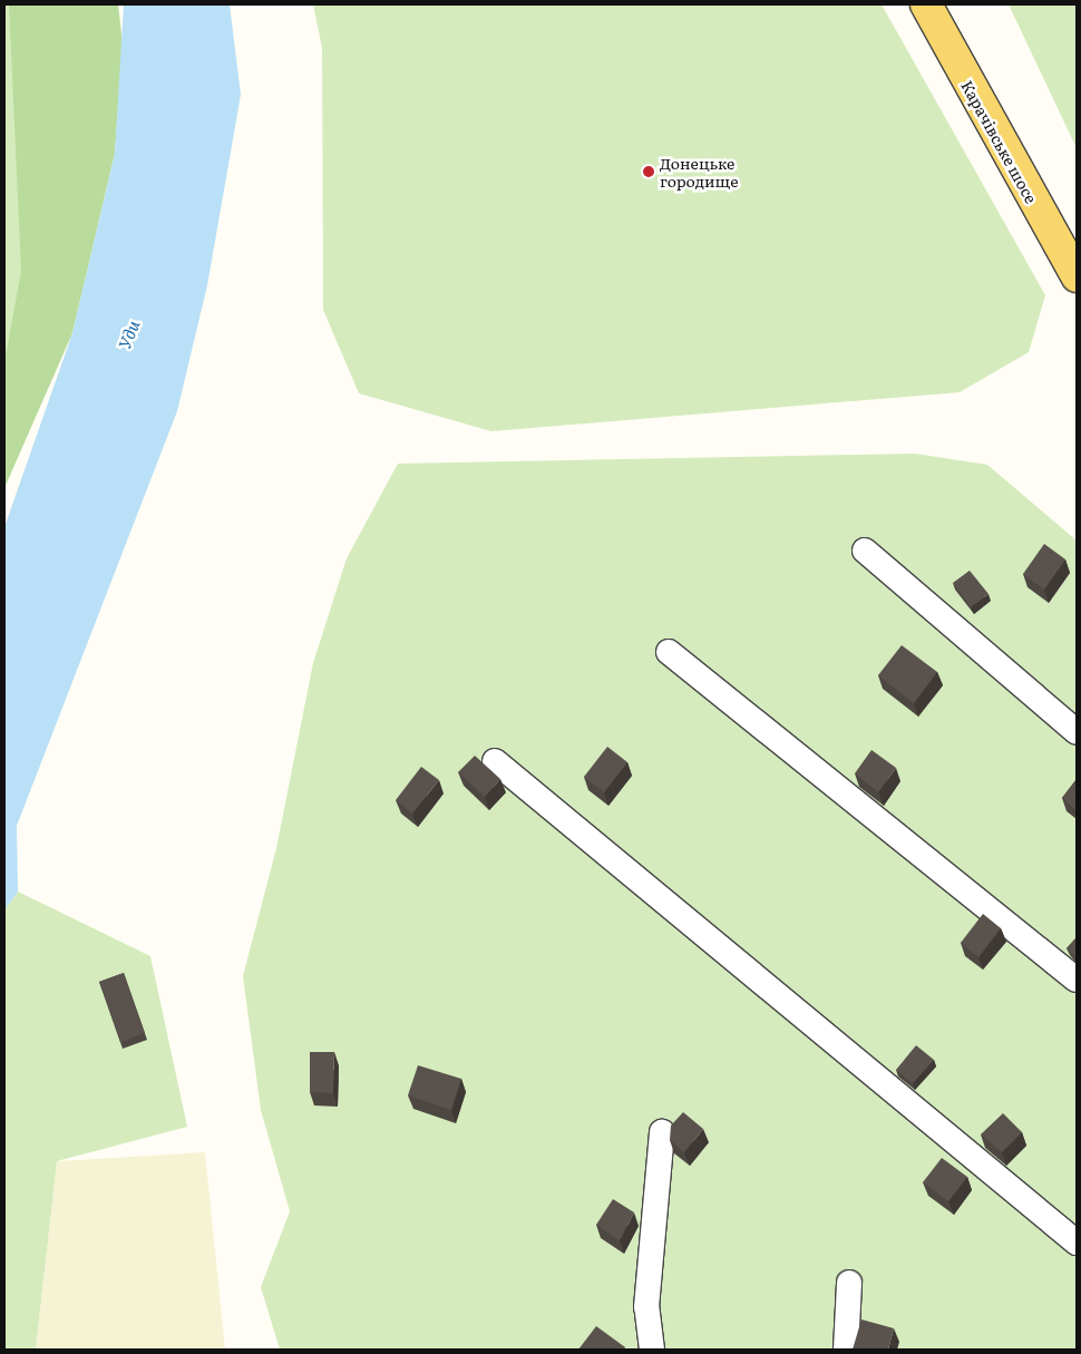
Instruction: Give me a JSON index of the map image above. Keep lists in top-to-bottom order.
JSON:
{
  "streets": {
    "main road": ["Карачівське шосе"]
  },
  "water": ["Уди"],
  "places": ["Донецьке городище"]
}
